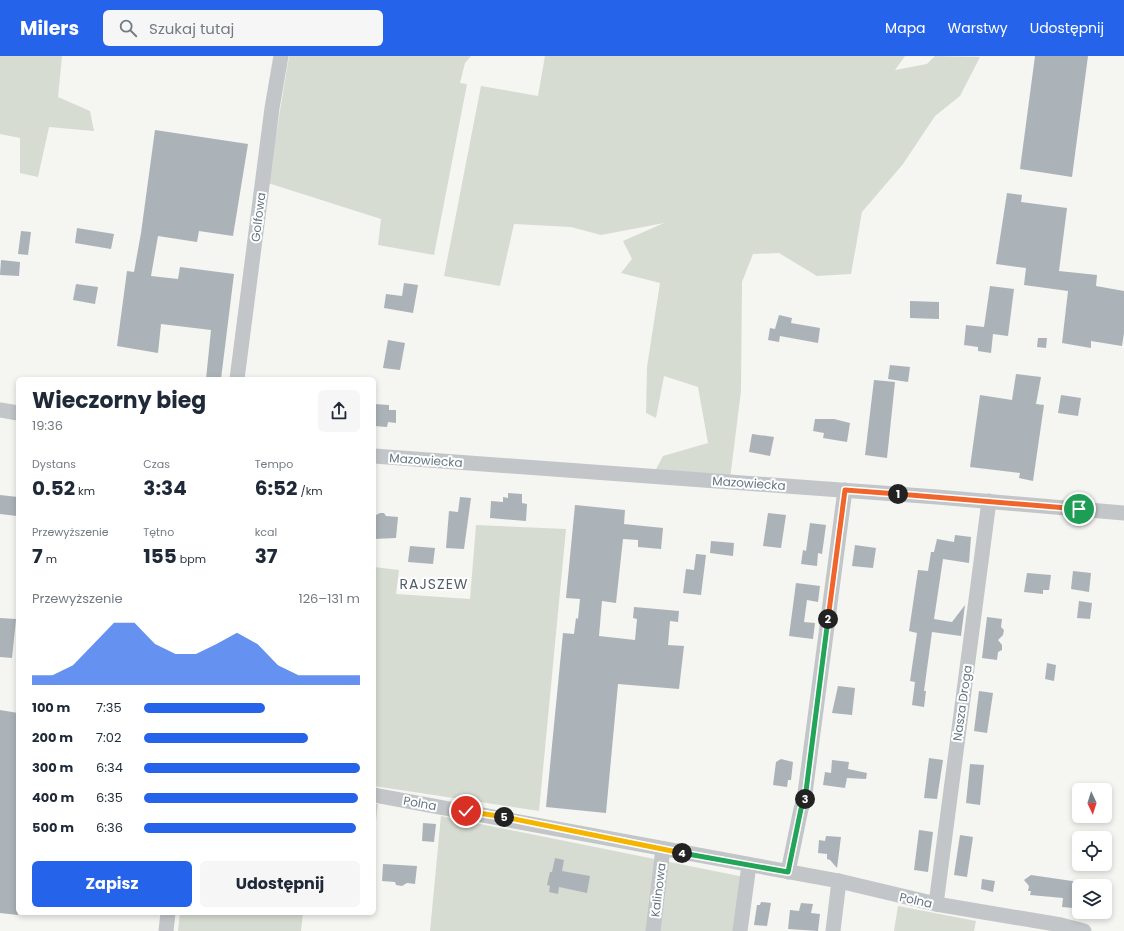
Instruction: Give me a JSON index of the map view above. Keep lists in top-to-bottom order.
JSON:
{
  "streets": {
    "street": [
      "Golfowa",
      "Mazowiecka",
      "Nasza Droga",
      "Polna",
      "Kalinowa"
    ]
  },
  "crossings": [
    ["Mazowiecka", "Nasza Droga"],
    ["Nasza Droga", "Polna"],
    ["Polna", "Kalinowa"]
  ],
  "districts": ["RAJSZEW"],
  "north": "bottom",
  "page": {
    "header": "Milers",
    "search": "Szukaj tutaj",
    "nav": ["Mapa", "Warstwy", "Udostępnij"],
    "heading": ["Wieczorny bieg", "19:36"],
    "stats": [
      ["Dystans", "0.52 km"],
      ["Czas", "3:34"],
      ["Tempo", "6:52 /km"],
      ["Przewyższenie", "7 m"],
      ["Tętno", "155 bpm"],
      ["kcal", "37"]
    ],
    "pins": [
      "1",
      "2",
      "3",
      "5",
      "4"
    ],
    "chart": ["Przewyższenie", "126–131 m"],
    "list": [
      {
        "name": "100 m",
        "note": "7:35"
      },
      {
        "name": "200 m",
        "note": "7:02"
      },
      {
        "name": "300 m",
        "note": "6:34"
      },
      {
        "name": "400 m",
        "note": "6:35"
      },
      {
        "name": "500 m",
        "note": "6:36"
      }
    ],
    "buttons": ["Zapisz", "Udostępnij"]
  }
}
